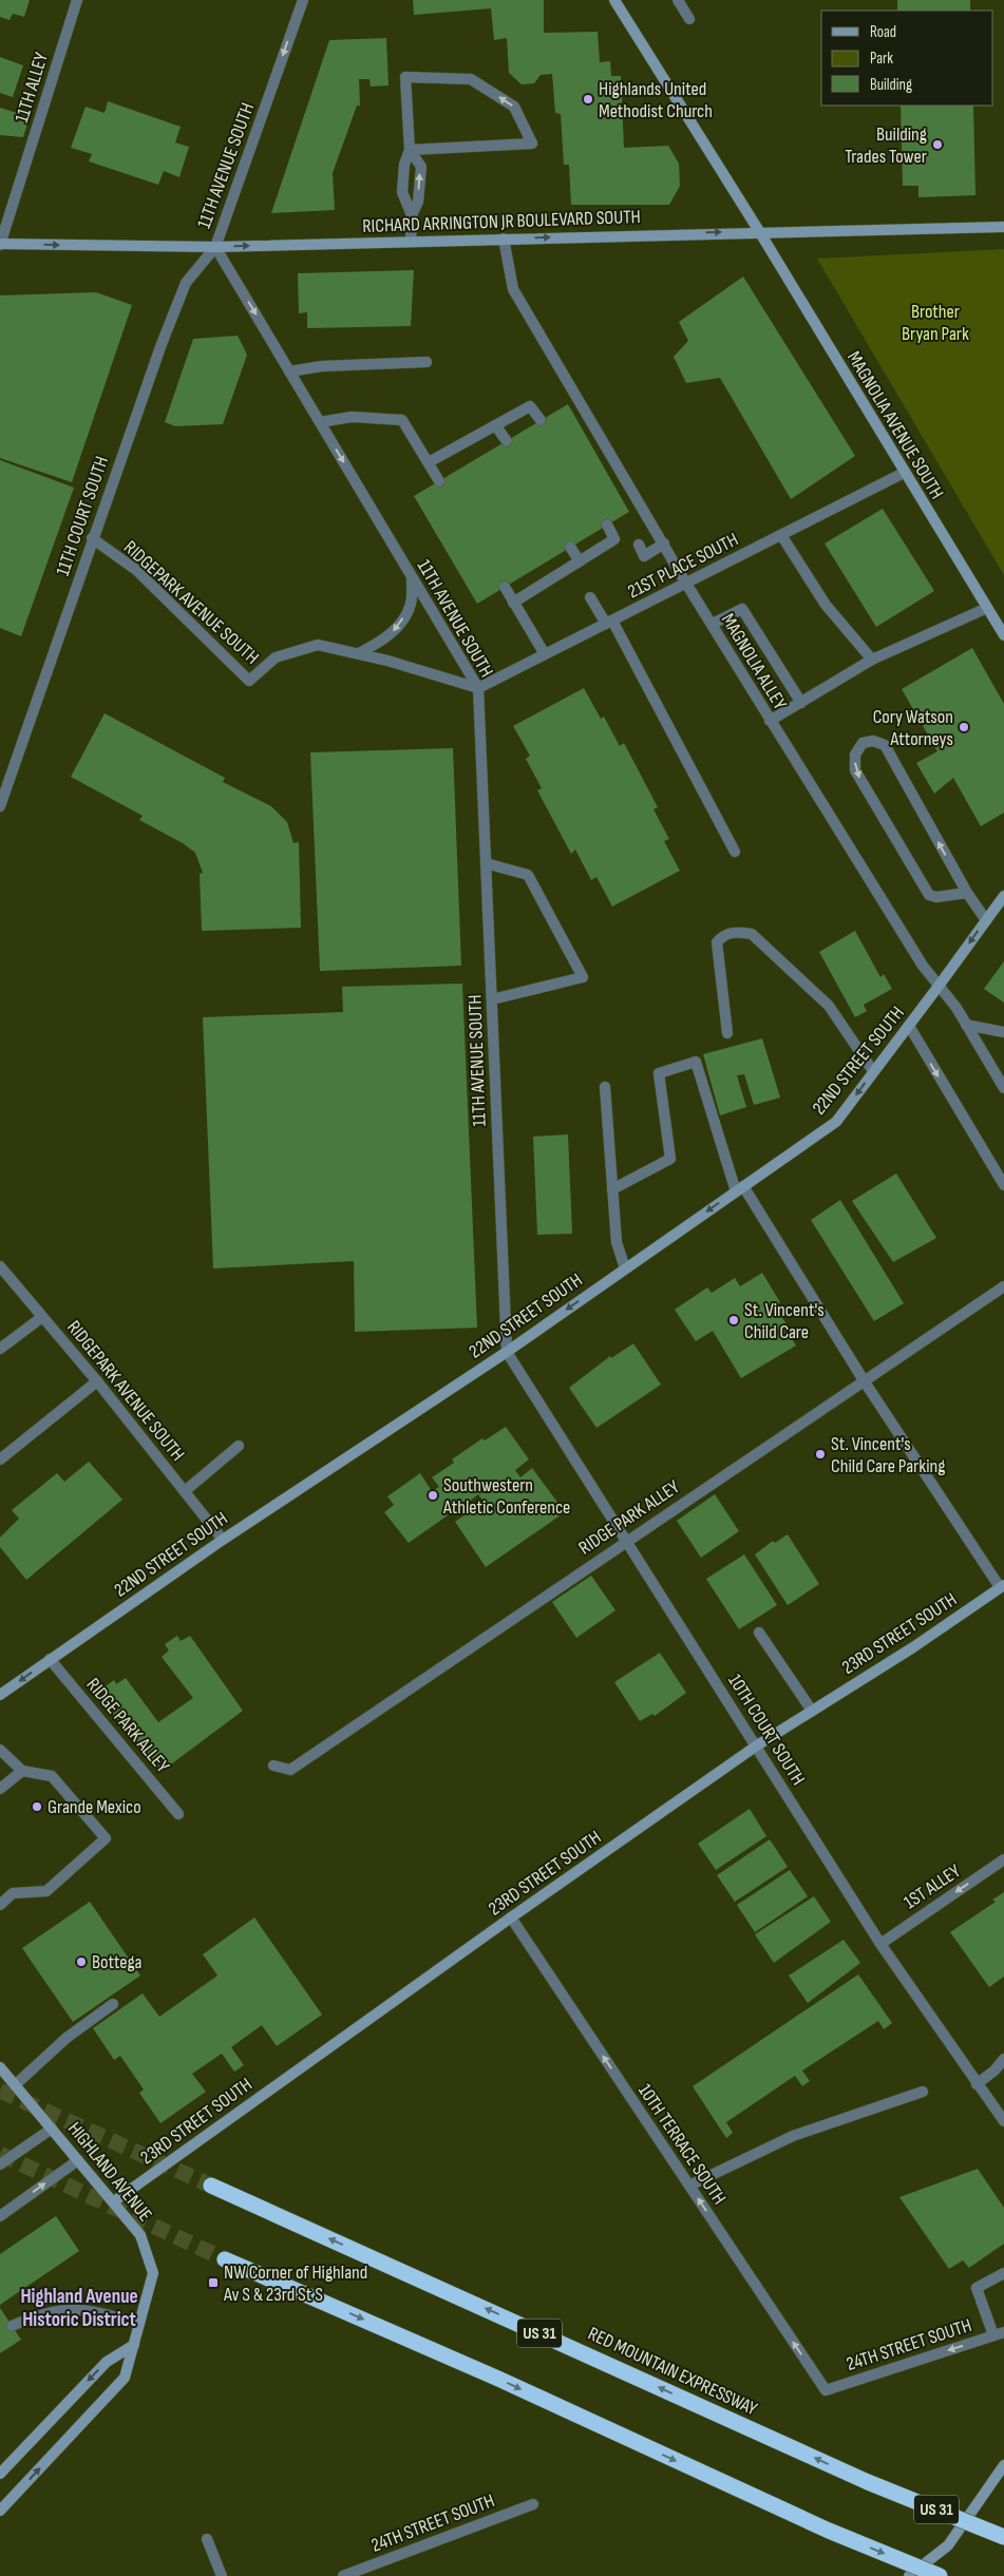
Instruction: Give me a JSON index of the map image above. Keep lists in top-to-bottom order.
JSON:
{
  "streets": {
    "highway": ["US 31", "RED MOUNTAIN EXPRESSWAY"],
    "street": [
      "11TH ALLEY",
      "11TH AVENUE SOUTH",
      "RICHARD ARRINGTON JR BOULEVARD SOUTH",
      "MAGNOLIA AVENUE SOUTH",
      "11TH COURT SOUTH",
      "21ST PLACE SOUTH",
      "RIDGEPARK AVENUE SOUTH",
      "MAGNOLIA ALLEY",
      "22ND STREET SOUTH",
      "RIDGE PARK ALLEY",
      "23RD STREET SOUTH",
      "10TH COURT SOUTH",
      "1ST ALLEY",
      "10TH TERRACE SOUTH",
      "HIGHLAND AVENUE",
      "24TH STREET SOUTH"
    ]
  },
  "crossings": [
    ["11TH ALLEY", "RICHARD ARRINGTON JR BOULEVARD SOUTH"],
    ["11TH AVENUE SOUTH", "RICHARD ARRINGTON JR BOULEVARD SOUTH"],
    ["11TH AVENUE SOUTH", "11TH COURT SOUTH"],
    ["11TH AVENUE SOUTH", "21ST PLACE SOUTH"],
    ["11TH AVENUE SOUTH", "RIDGEPARK AVENUE SOUTH"],
    ["11TH AVENUE SOUTH", "22ND STREET SOUTH"],
    ["11TH AVENUE SOUTH", "10TH COURT SOUTH"],
    ["RICHARD ARRINGTON JR BOULEVARD SOUTH", "MAGNOLIA AVENUE SOUTH"],
    ["RICHARD ARRINGTON JR BOULEVARD SOUTH", "11TH COURT SOUTH"],
    ["RICHARD ARRINGTON JR BOULEVARD SOUTH", "MAGNOLIA ALLEY"],
    ["MAGNOLIA AVENUE SOUTH", "21ST PLACE SOUTH"],
    ["11TH COURT SOUTH", "RIDGEPARK AVENUE SOUTH"],
    ["21ST PLACE SOUTH", "RIDGEPARK AVENUE SOUTH"],
    ["21ST PLACE SOUTH", "MAGNOLIA ALLEY"],
    ["RIDGEPARK AVENUE SOUTH", "22ND STREET SOUTH"],
    ["MAGNOLIA ALLEY", "22ND STREET SOUTH"],
    ["22ND STREET SOUTH", "RIDGE PARK ALLEY"],
    ["22ND STREET SOUTH", "10TH COURT SOUTH"],
    ["RIDGE PARK ALLEY", "10TH COURT SOUTH"],
    ["23RD STREET SOUTH", "10TH COURT SOUTH"],
    ["23RD STREET SOUTH", "10TH TERRACE SOUTH"],
    ["23RD STREET SOUTH", "HIGHLAND AVENUE"],
    ["10TH COURT SOUTH", "1ST ALLEY"],
    ["10TH TERRACE SOUTH", "24TH STREET SOUTH"]
  ],
  "one_way": [
    "11TH AVENUE SOUTH",
    "RICHARD ARRINGTON JR BOULEVARD SOUTH",
    "22ND STREET SOUTH",
    "1ST ALLEY",
    "10TH TERRACE SOUTH",
    "24TH STREET SOUTH"
  ],
  "districts": ["Highland Avenue Historic District"],
  "parks": ["Brother Bryan Park"],
  "places": {
    "other": [
      "Highlands United Methodist Church",
      "Building Trades Tower",
      "Cory Watson Attorneys",
      "St. Vincent's Child Care",
      "St. Vincent's Child Care Parking",
      "Southwestern Athletic Conference",
      "Grande Mexico",
      "Bottega"
    ],
    "transit": ["NW Corner of Highland Av S & 23rd St S"]
  },
  "legend": ["Road", "Park", "Building"]
}
